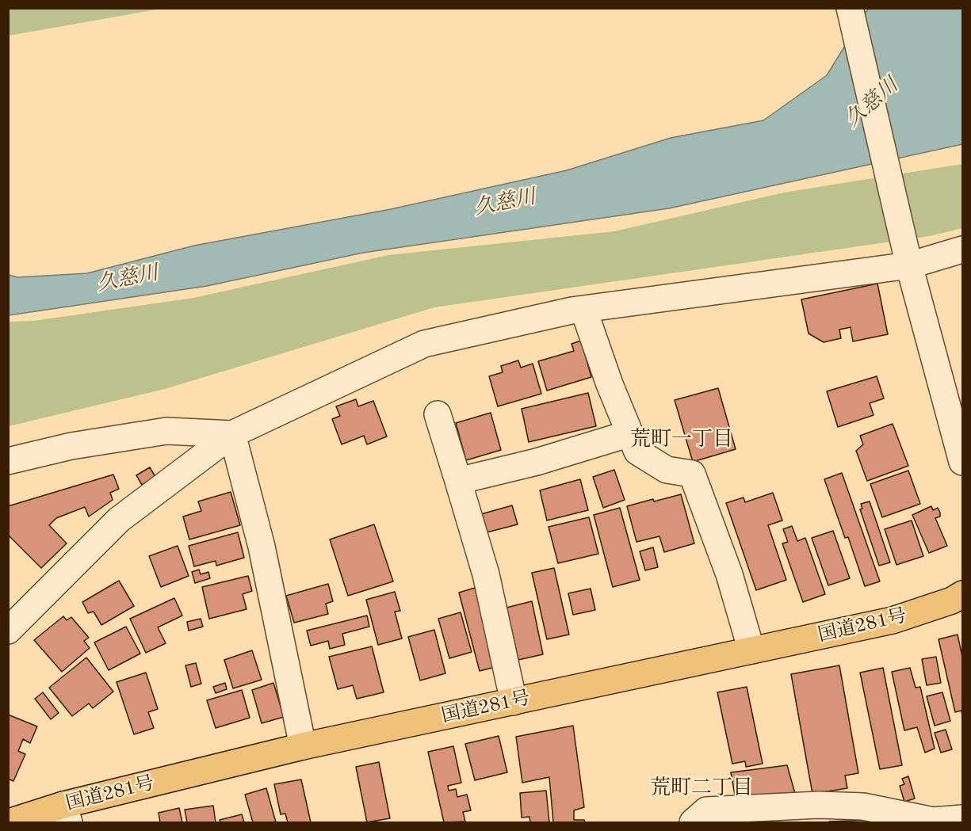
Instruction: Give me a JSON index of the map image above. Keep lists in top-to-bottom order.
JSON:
{
  "streets": {
    "highway": ["国道281号"]
  },
  "districts": ["荒町一丁目", "荒町二丁目"],
  "water": ["久慈川"]
}
